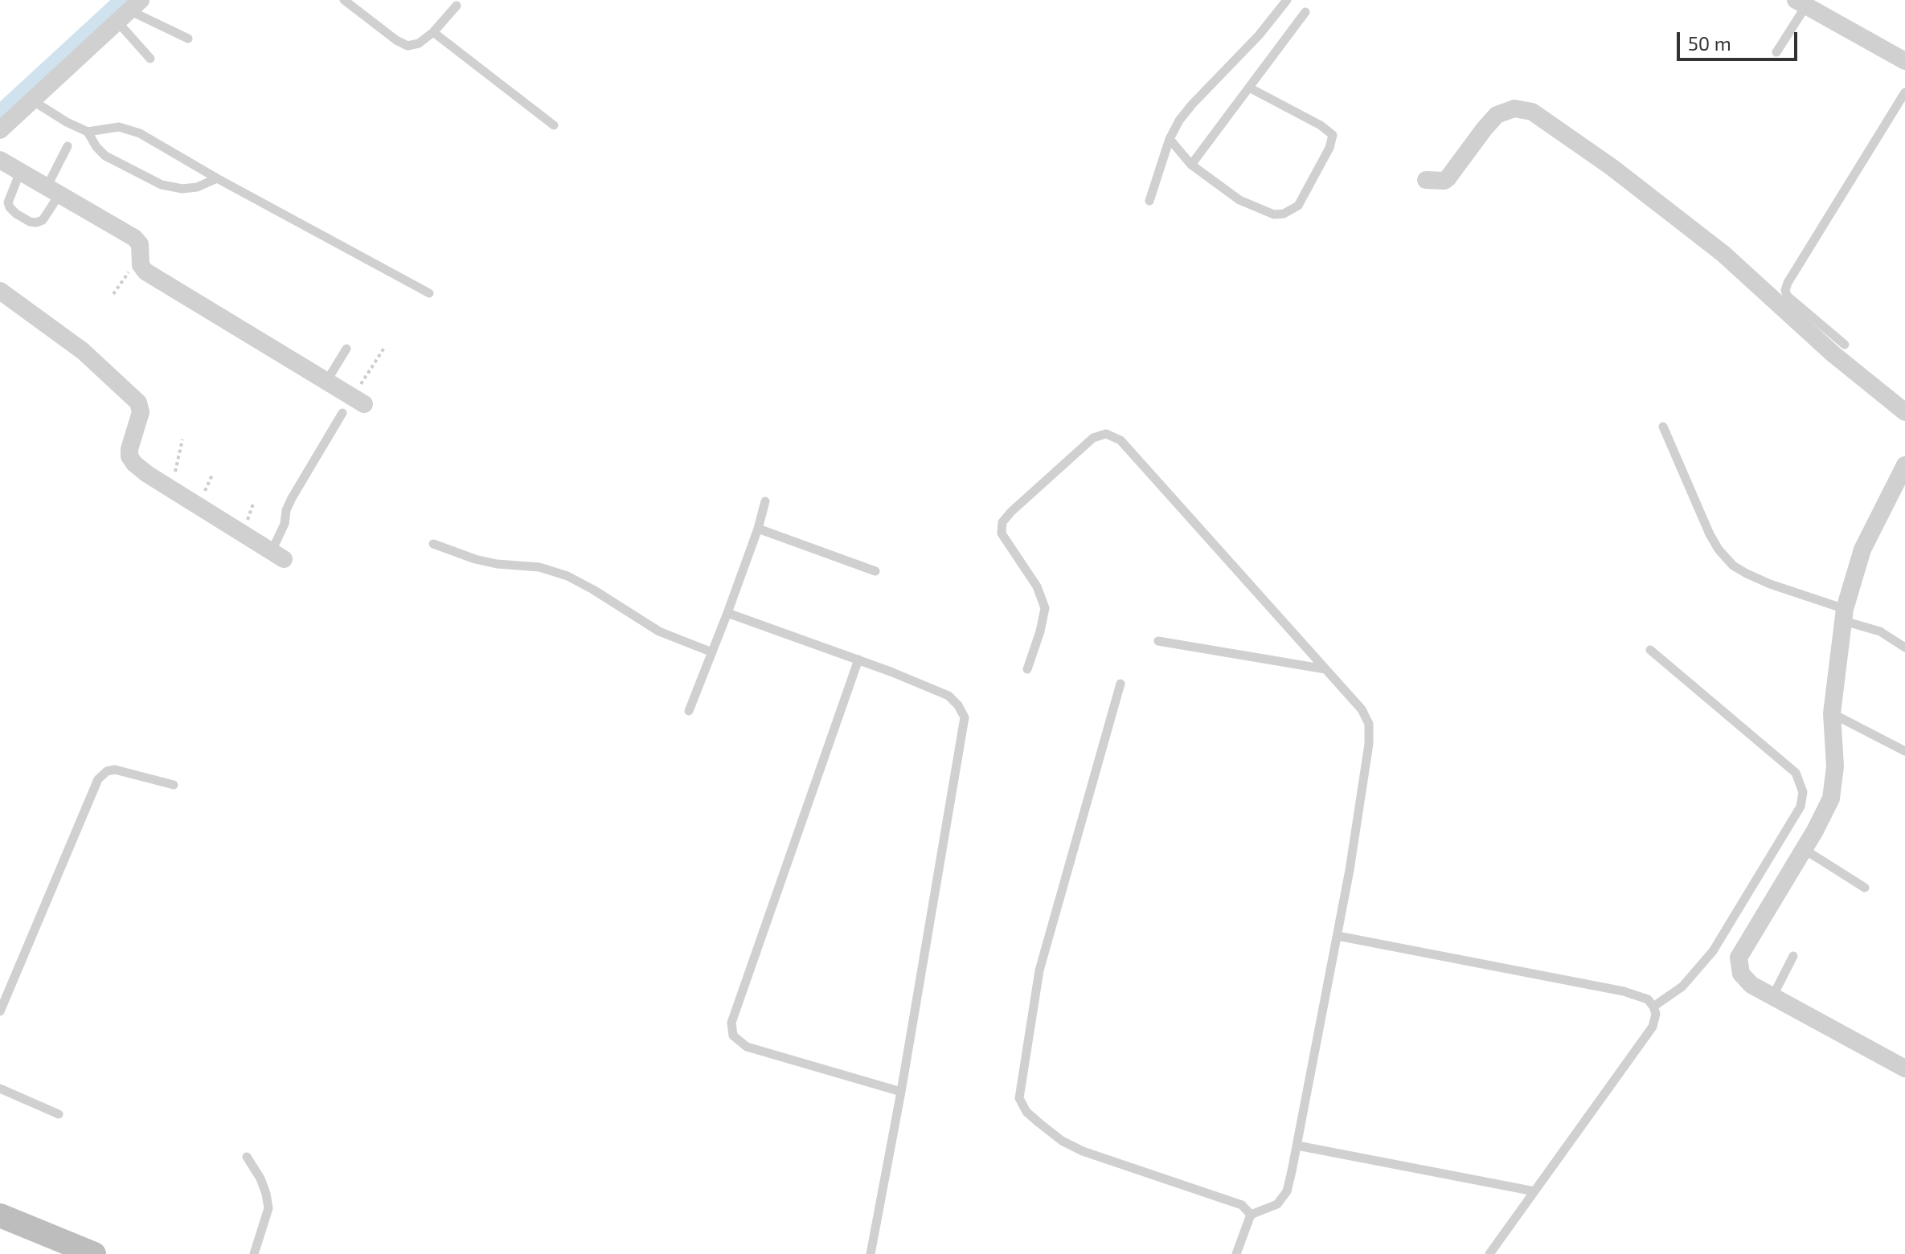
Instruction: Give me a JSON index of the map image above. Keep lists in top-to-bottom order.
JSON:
{
  "scale_bar": "50 m"
}
